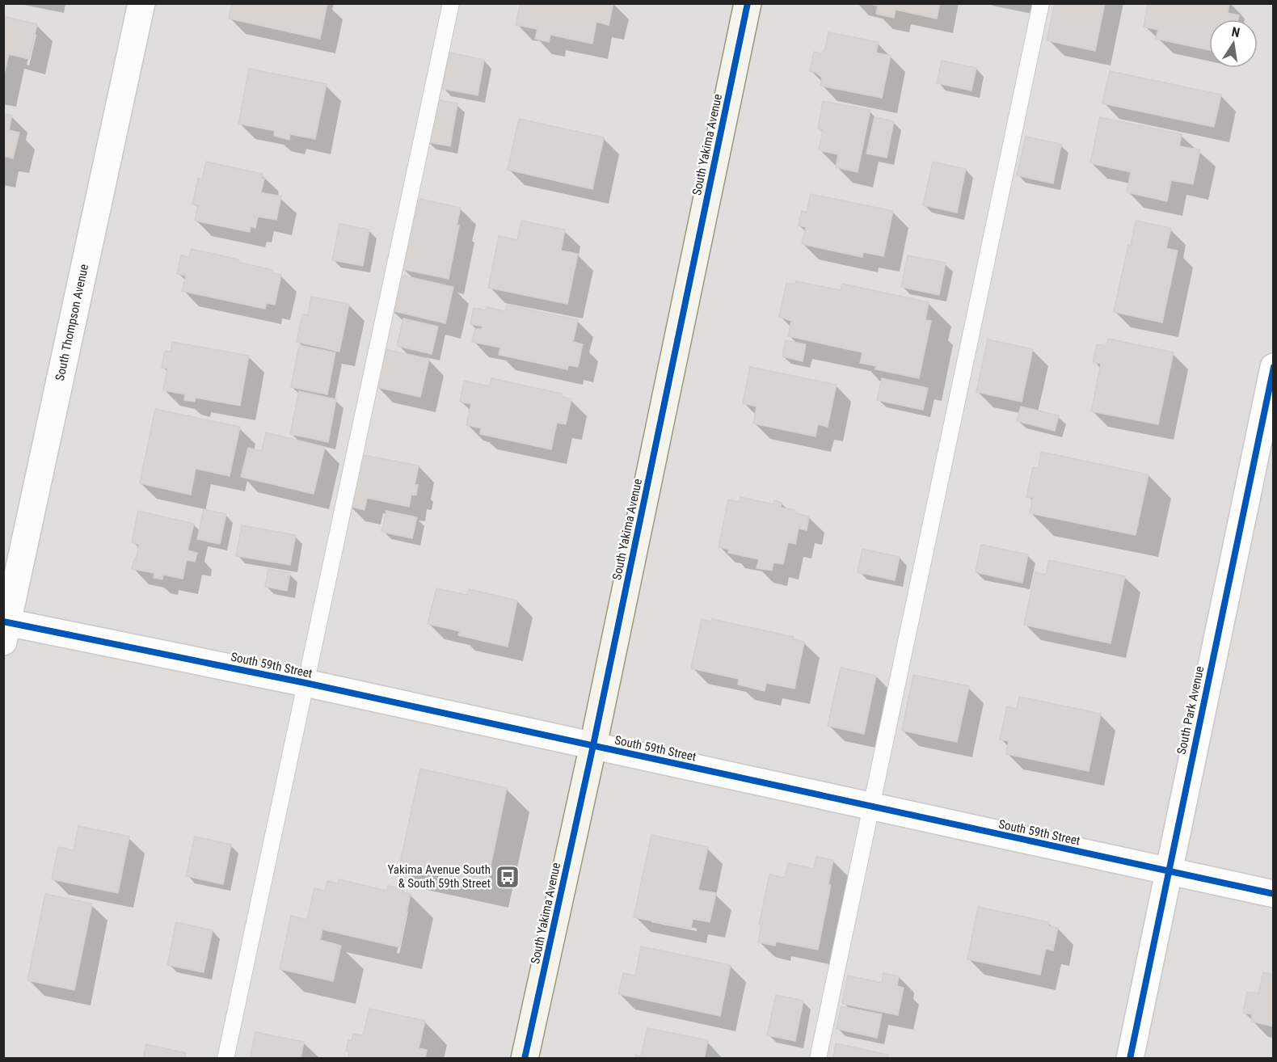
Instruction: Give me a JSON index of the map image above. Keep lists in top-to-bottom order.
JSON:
{
  "streets": {
    "main road": ["South Yakima Avenue"],
    "street": ["South Thompson Avenue", "South 59th Street", "South Park Avenue"]
  },
  "crossings": [
    ["South Yakima Avenue", "South 59th Street"],
    ["South Thompson Avenue", "South 59th Street"],
    ["South 59th Street", "South Park Avenue"]
  ],
  "places": {
    "bus stop": ["Yakima Avenue South & South 59th Street"]
  },
  "north": "top"
}
